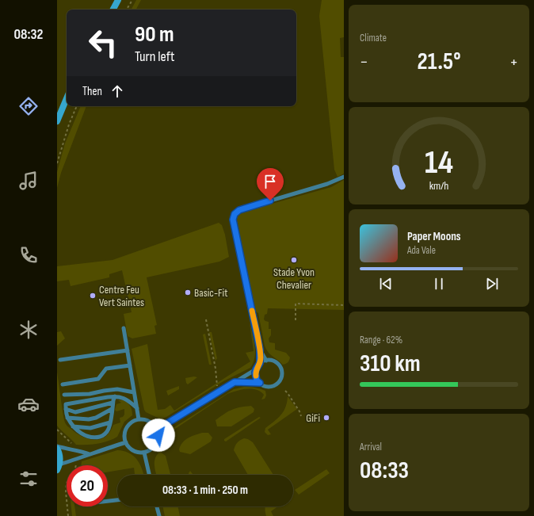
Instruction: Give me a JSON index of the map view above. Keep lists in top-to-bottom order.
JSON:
{
  "places": [
    "Stade Yvon Chevalier",
    "Basic-Fit",
    "Centre Feu Vert Saintes",
    "GiFi"
  ],
  "page": {
    "tabs": "08:32",
    "tile": [
      "Climate",
      ["Range · 62%", "310 km"],
      ["Arrival", "08:33"]
    ],
    "turn": ["90 m", "Turn left"],
    "heat": ["−", "21.5°", "+"],
    "then": "Then",
    "song": ["Paper Moons", "Ada Vale"],
    "limit": "20",
    "trip": "08:33 · 1 min · 250 m",
    "gauge": ["14", "km/h"]
  }
}
